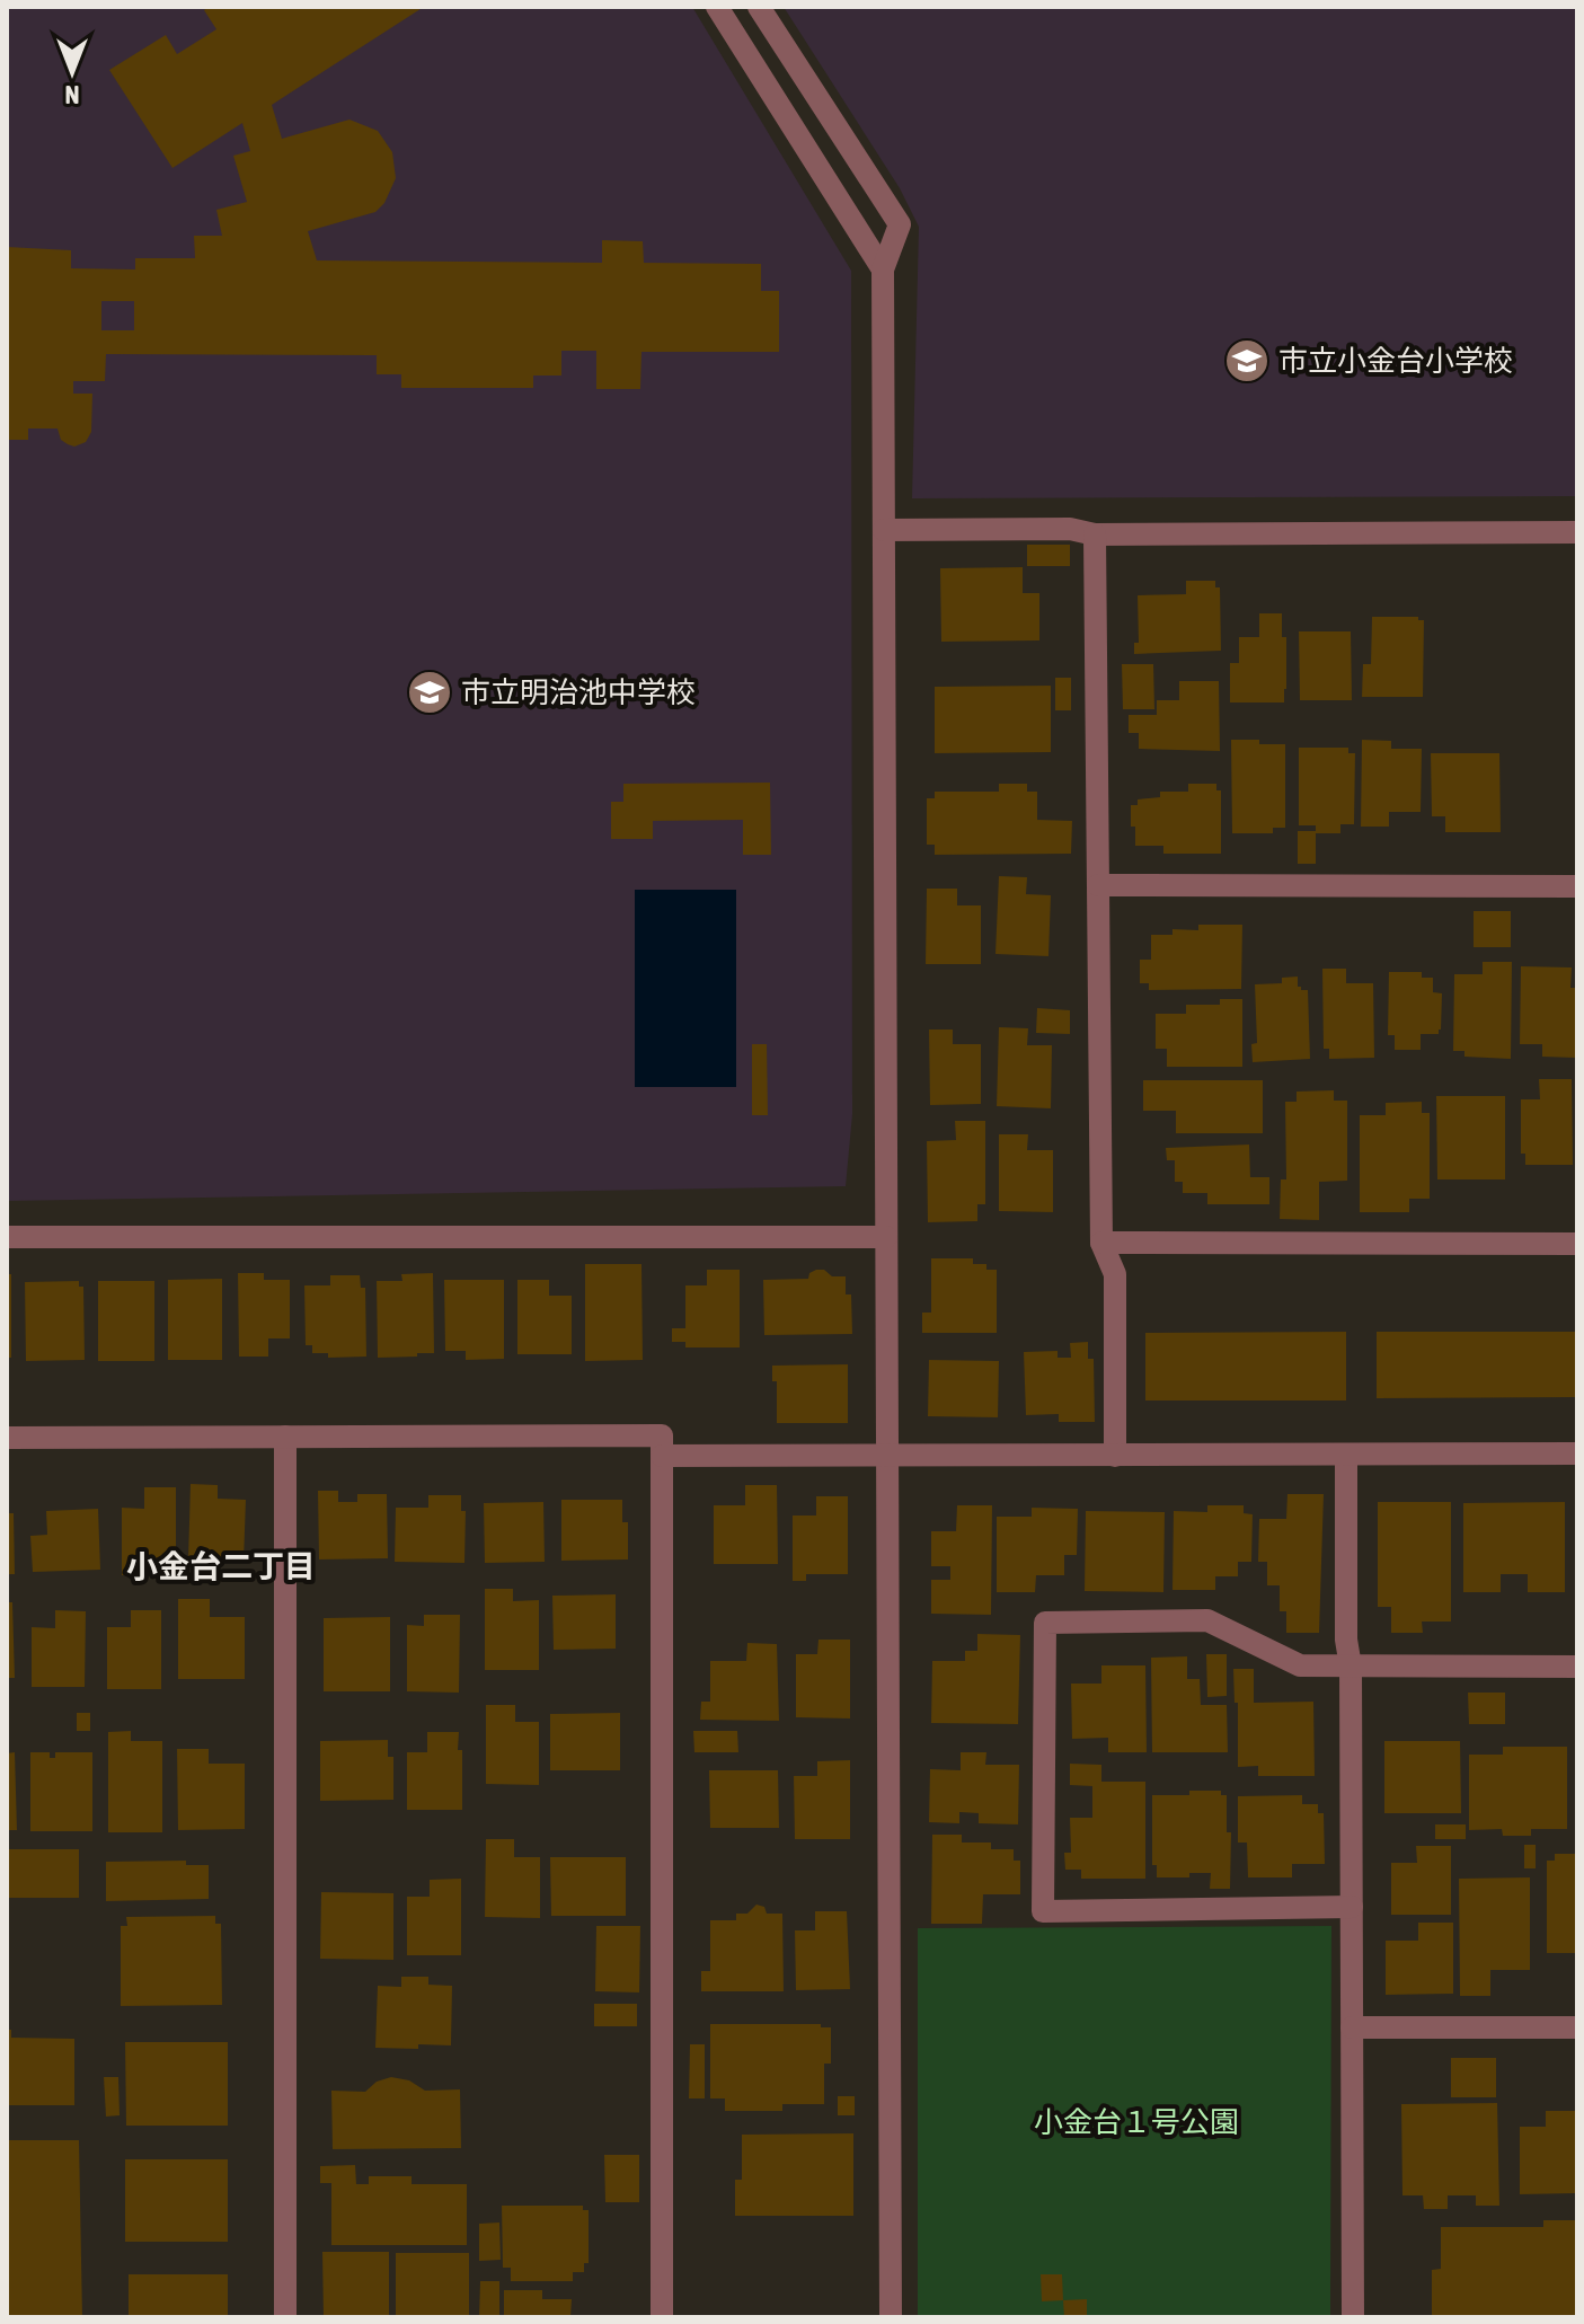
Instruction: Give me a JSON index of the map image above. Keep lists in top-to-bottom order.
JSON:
{
  "districts": ["小金台二丁目"],
  "parks": ["小金台１号公園"],
  "places": {
    "school or university": ["市立小金台小学校", "市立明治池中学校"]
  },
  "north": "bottom"
}
